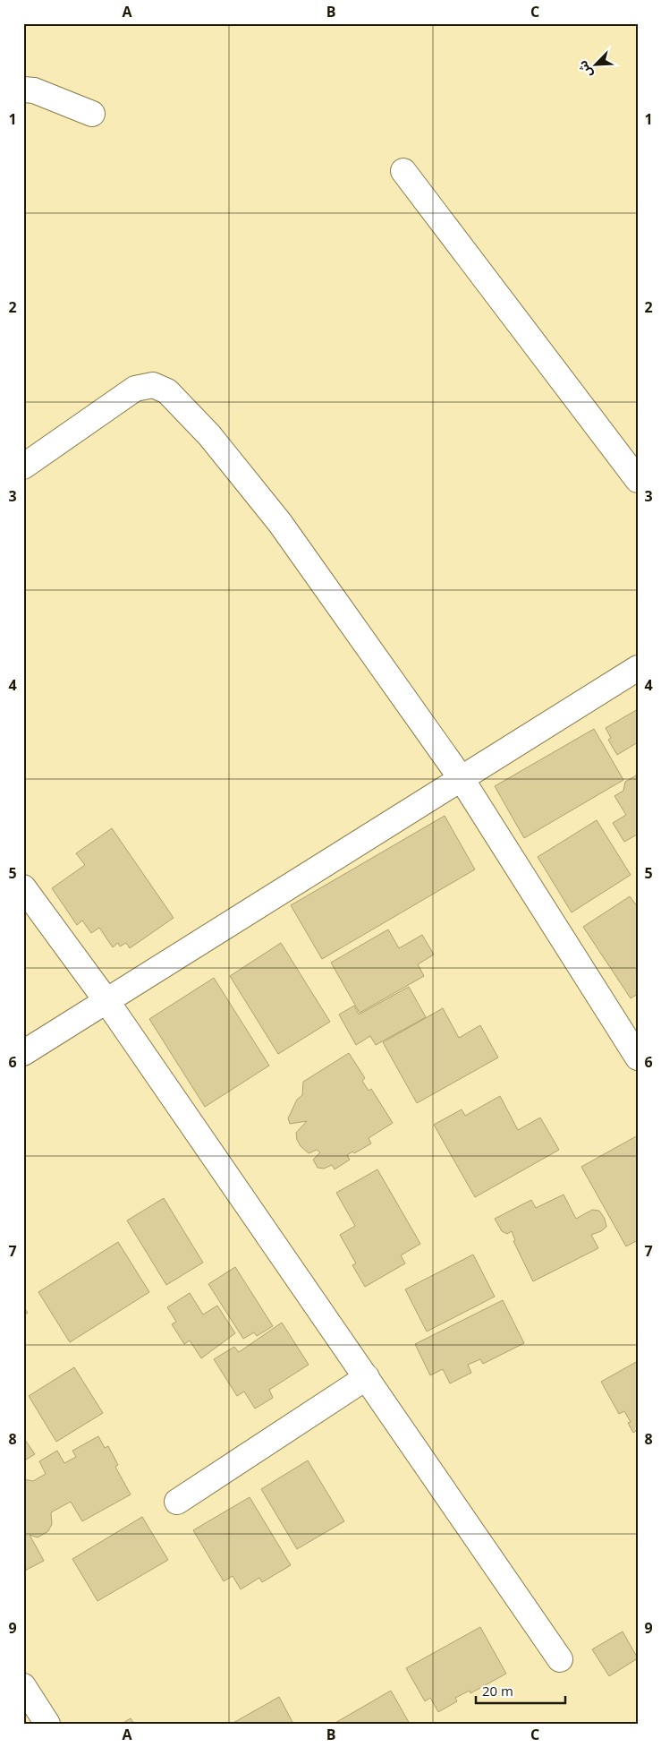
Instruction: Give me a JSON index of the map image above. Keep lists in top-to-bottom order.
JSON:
{
  "scale_bar": "20 m",
  "north": "bottom left",
  "grid": {
    "columns": ["A", "B", "C"],
    "rows": [
      "1",
      "2",
      "3",
      "4",
      "5",
      "6",
      "7",
      "8",
      "9"
    ]
  }
}
